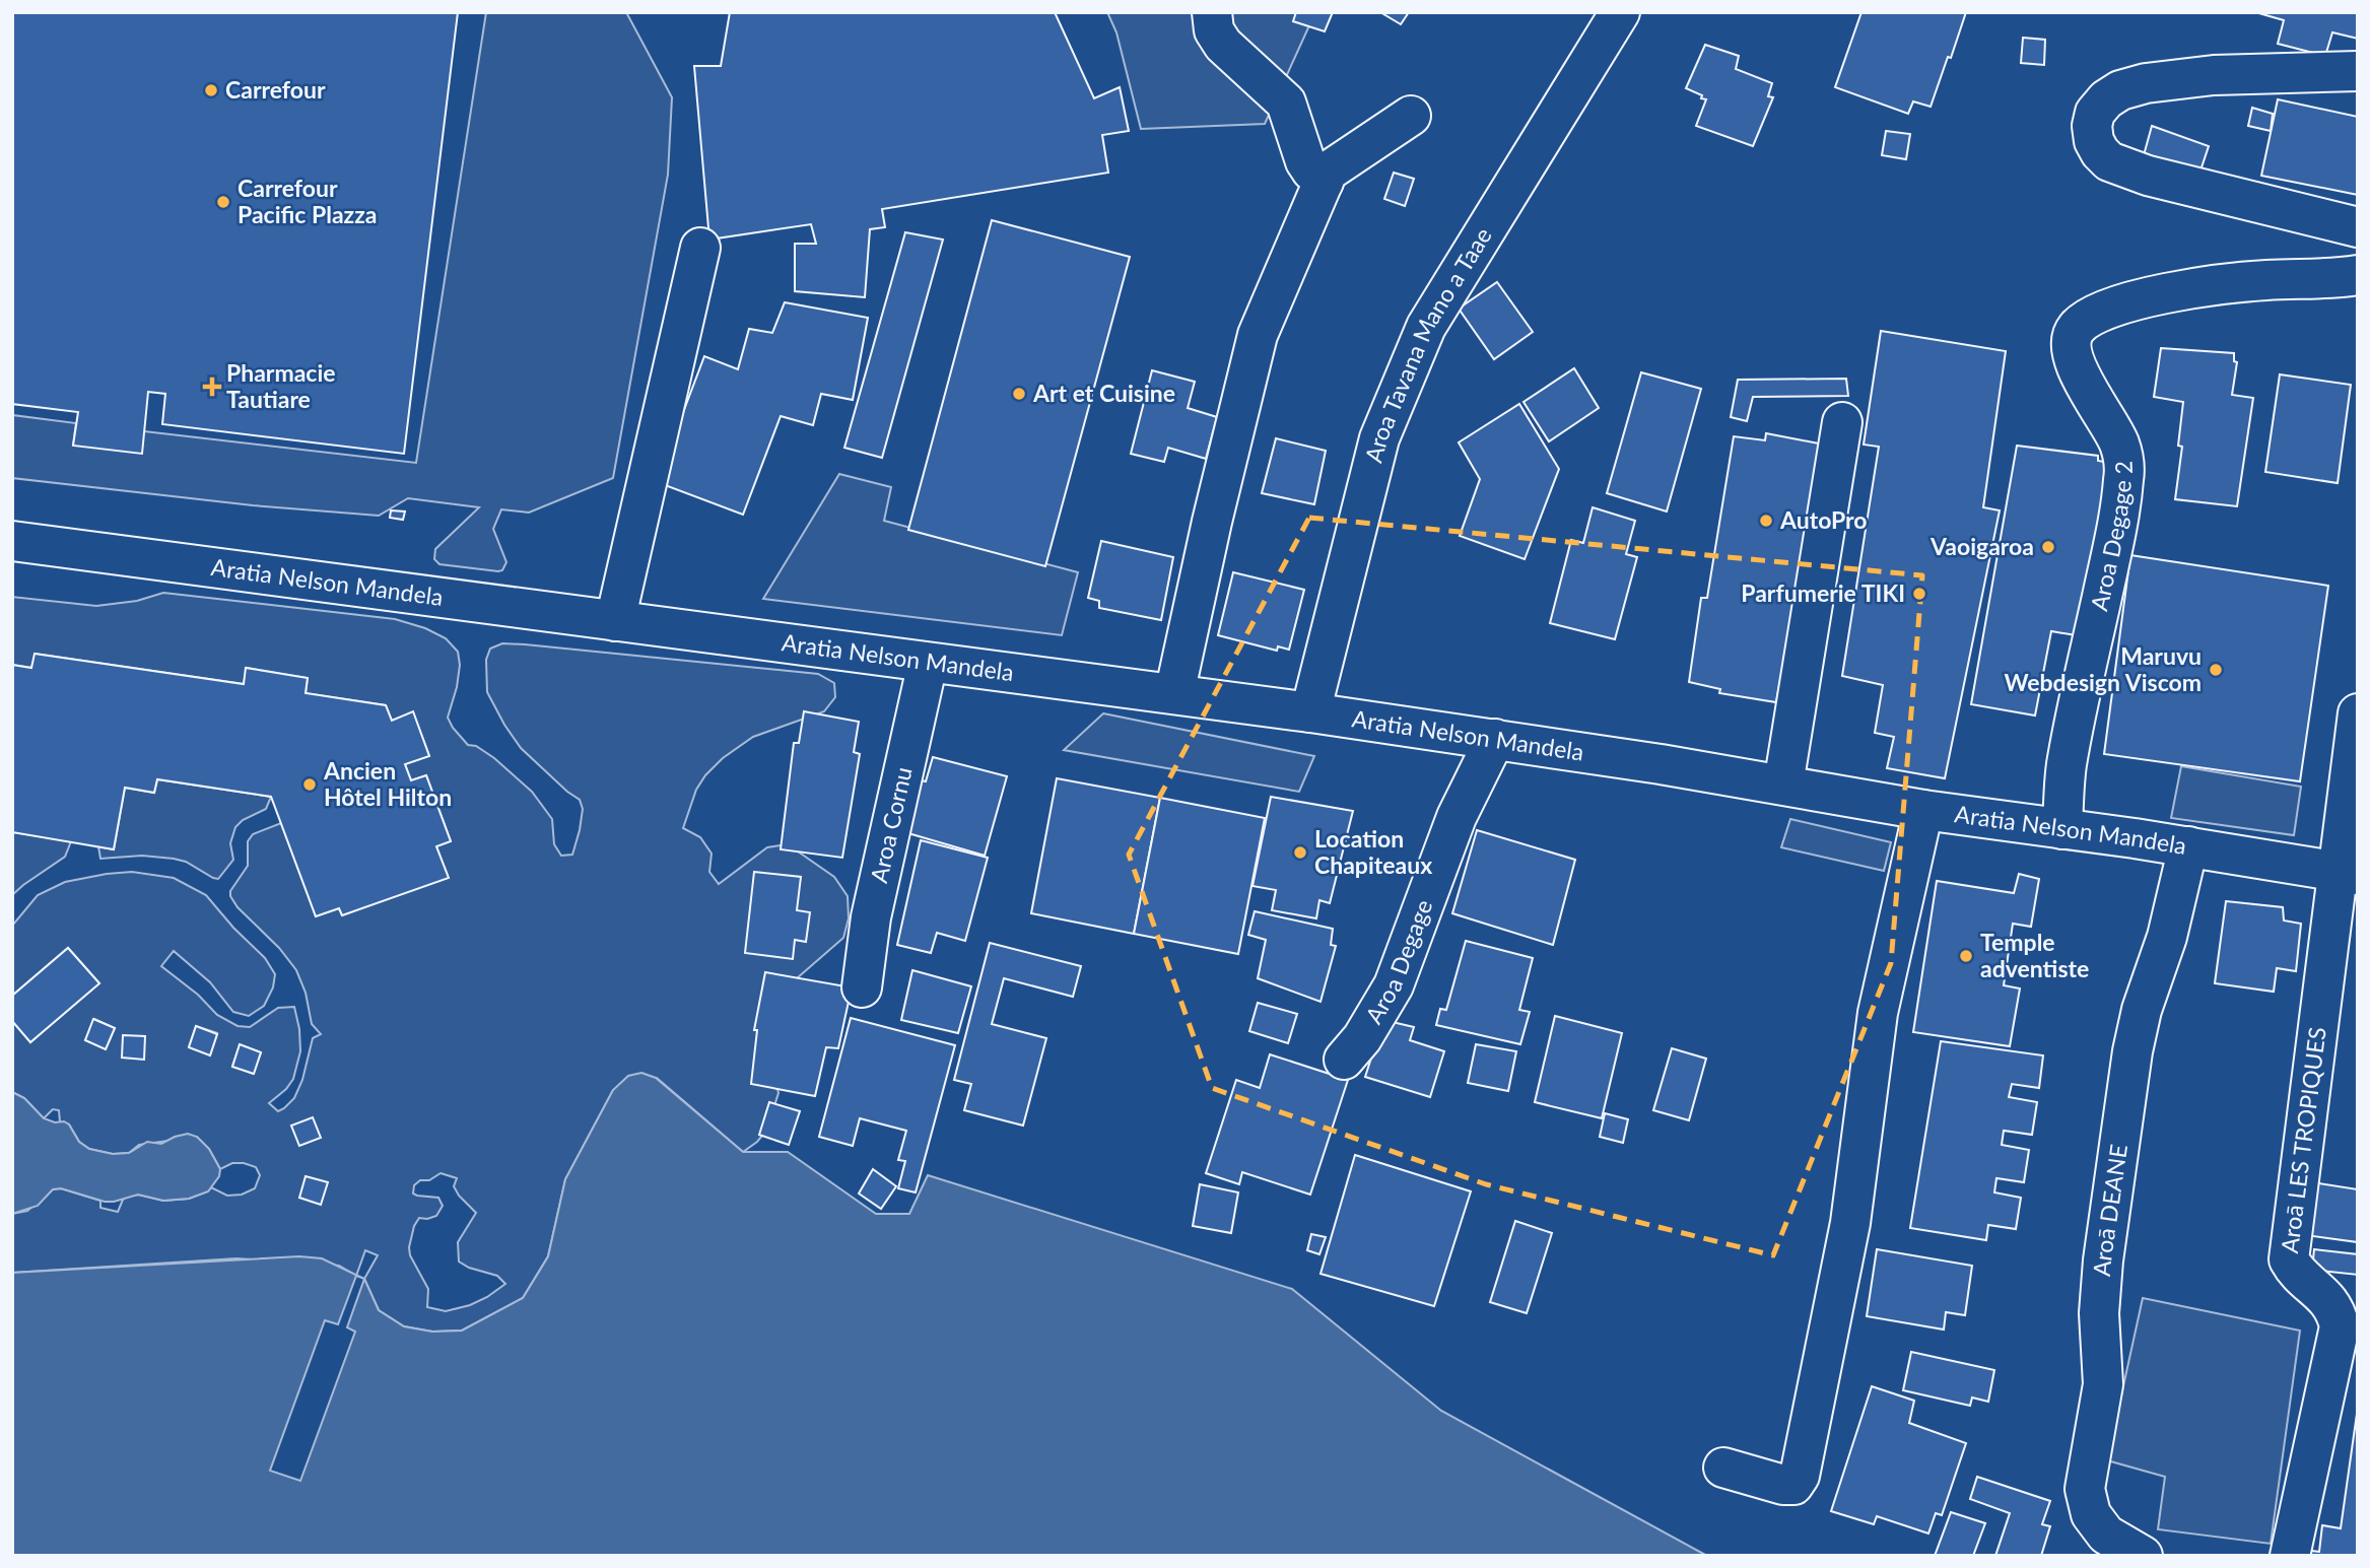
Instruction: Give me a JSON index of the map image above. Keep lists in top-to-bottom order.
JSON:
{
  "streets": {
    "street": [
      "Aroa Tavana Mano a Taae",
      "Aroa Degage 2",
      "Aratia Nelson Mandela",
      "Aroa Cornu",
      "Aroa Degage",
      "Aroā LES TROPIQUES",
      "Aroā DEANE"
    ]
  },
  "crossings": [
    ["Aroa Tavana Mano a Taae", "Aratia Nelson Mandela"],
    ["Aroa Degage 2", "Aratia Nelson Mandela"],
    ["Aratia Nelson Mandela", "Aroa Cornu"],
    ["Aratia Nelson Mandela", "Aroa Degage"],
    ["Aratia Nelson Mandela", "Aroā LES TROPIQUES"],
    ["Aratia Nelson Mandela", "Aroā DEANE"]
  ],
  "places": {
    "other": [
      "Carrefour",
      "Carrefour Pacific Plazza",
      "Art et Cuisine",
      "AutoPro",
      "Vaoigaroa",
      "Parfumerie TIKI",
      "Maruvu Webdesign Viscom",
      "Ancien Hôtel Hilton",
      "Location Chapiteaux",
      "Temple adventiste"
    ],
    "health": ["Pharmacie Tautiare"]
  }
}
